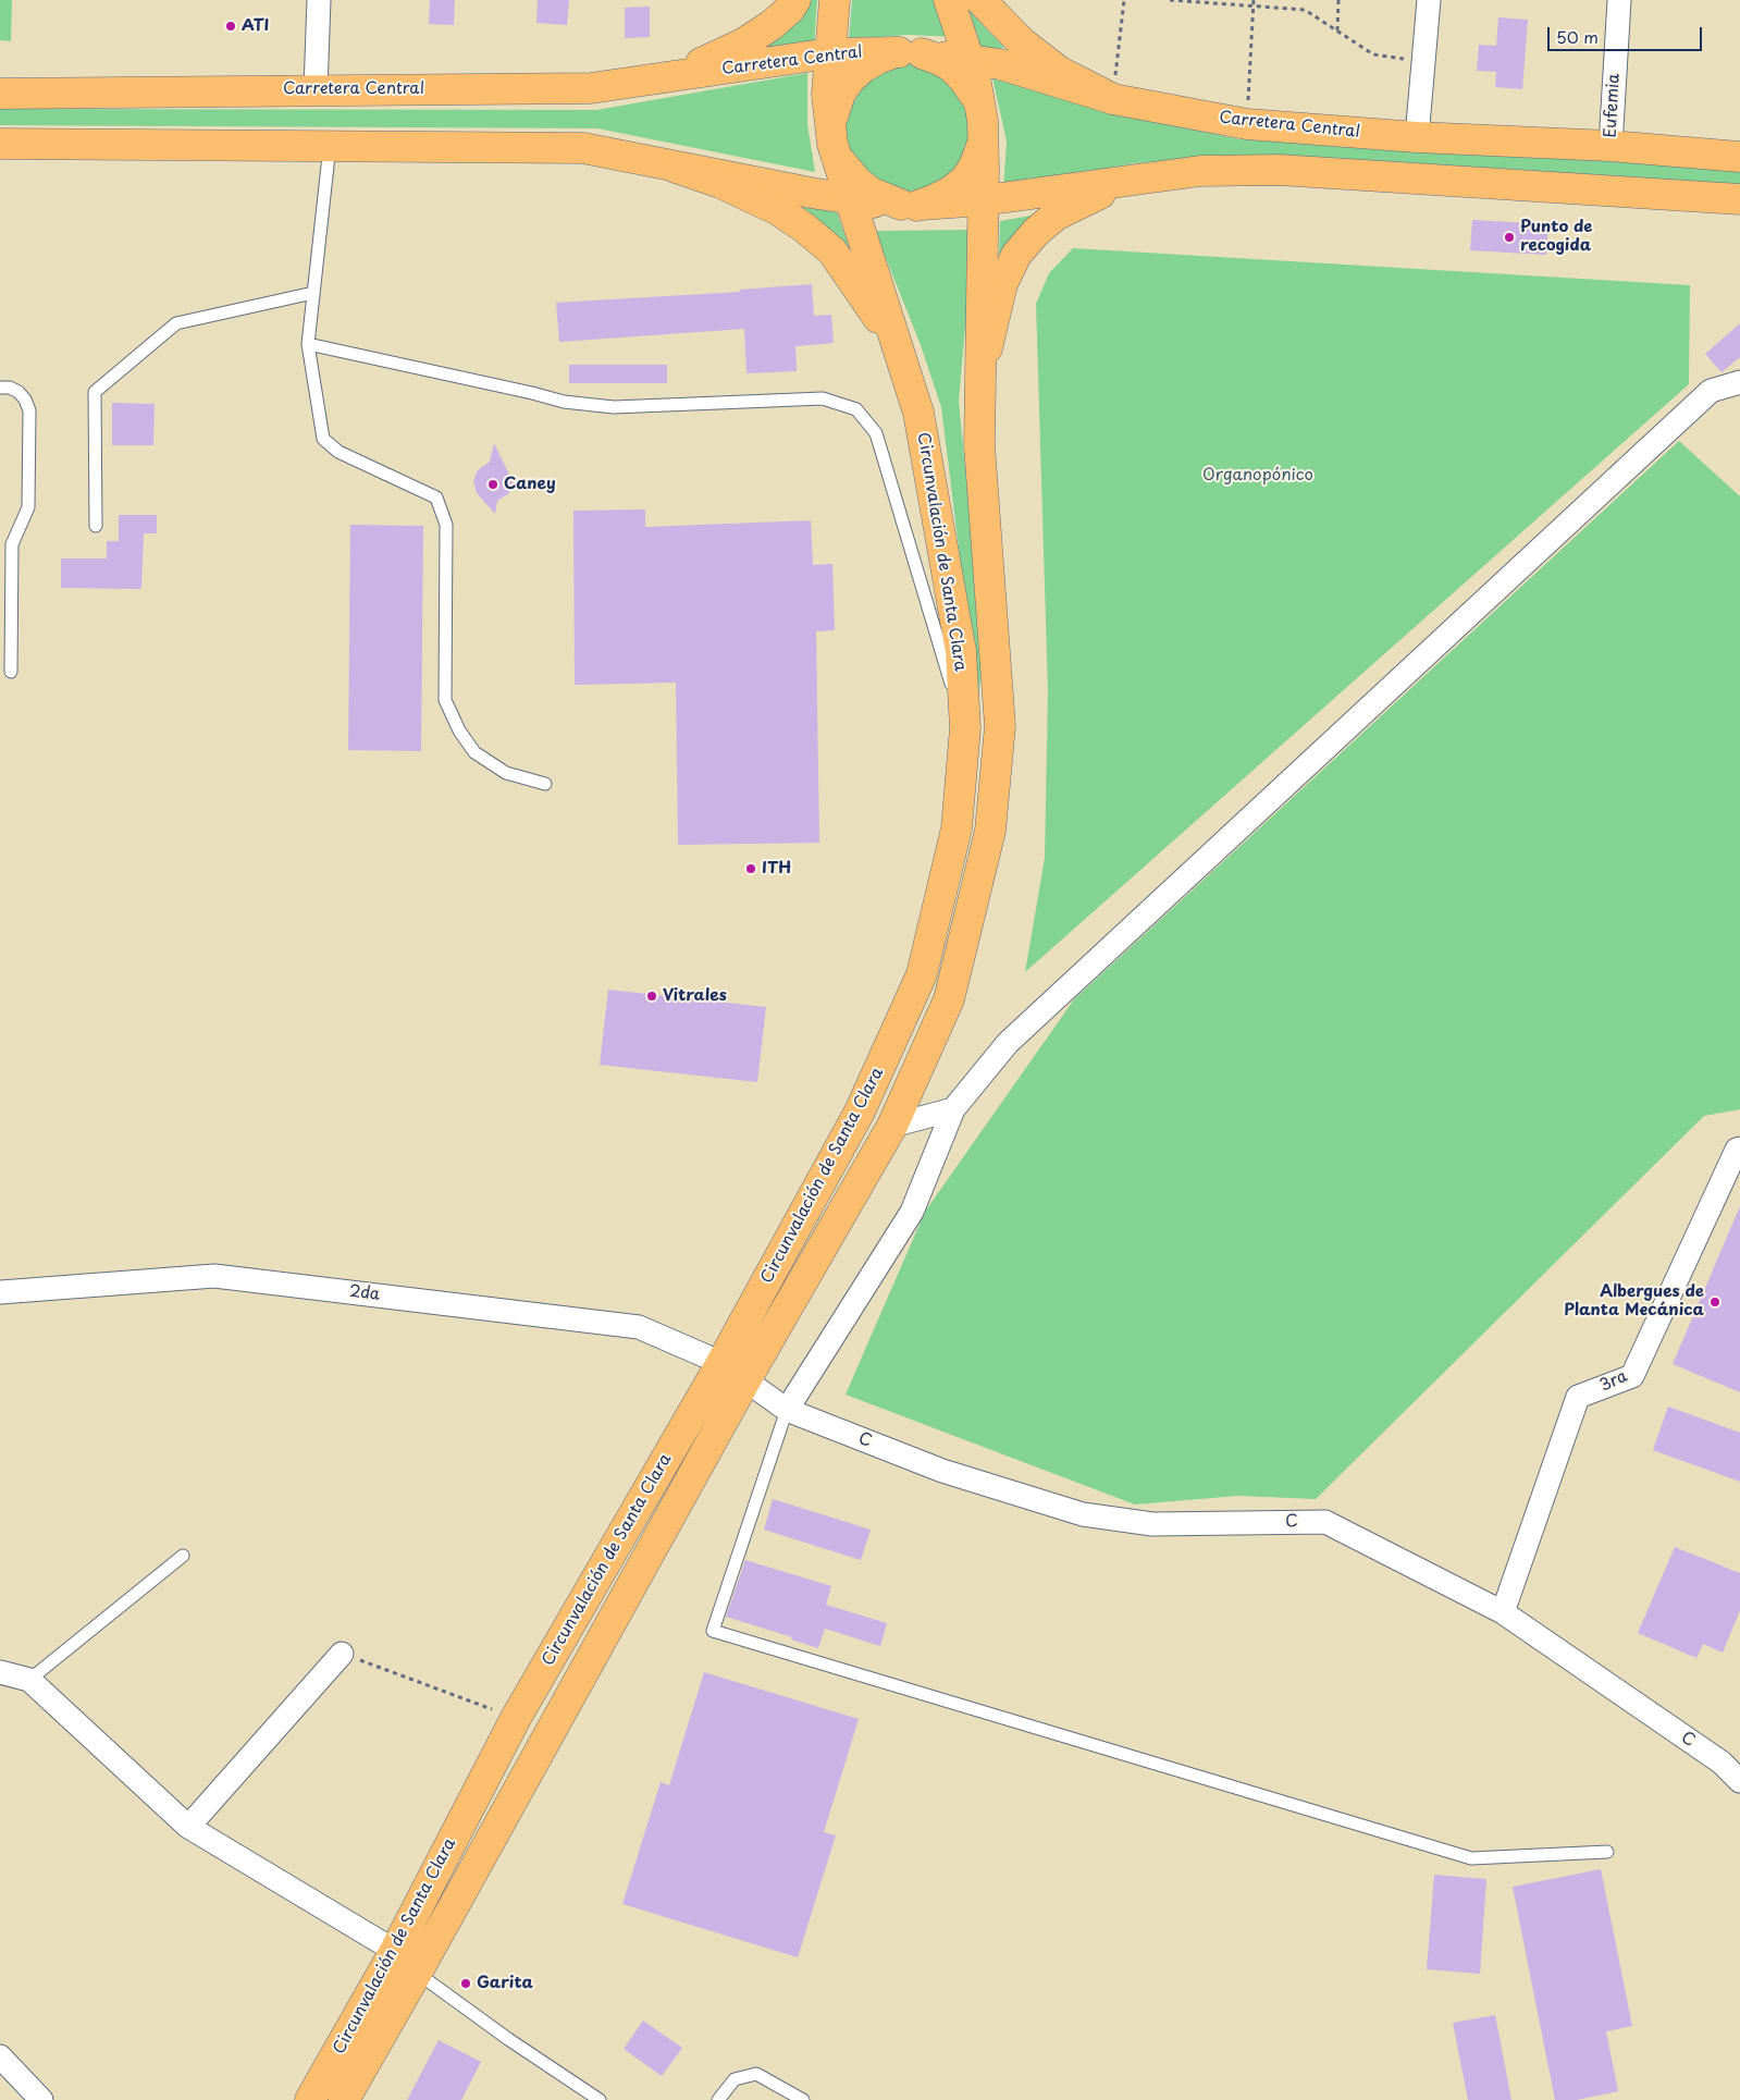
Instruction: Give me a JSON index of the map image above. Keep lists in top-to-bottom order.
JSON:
{
  "streets": {
    "main road": ["Carretera Central", "Circunvalación de Santa Clara"],
    "street": [
      "Eufemia",
      "2da",
      "3ra",
      "C"
    ]
  },
  "crossings": [
    ["Carretera Central", "Eufemia"],
    ["Carretera Central", "Circunvalación de Santa Clara"],
    ["Circunvalación de Santa Clara", "2da"],
    ["2da", "C"],
    ["3ra", "C"]
  ],
  "parks": ["Organopónico"],
  "places": [
    "ATI",
    "Punto de recogida",
    "Caney",
    "ITH",
    "Vitrales",
    "Albergues de Planta Mecánica",
    "Garita"
  ],
  "scale_bar": "50 m"
}
